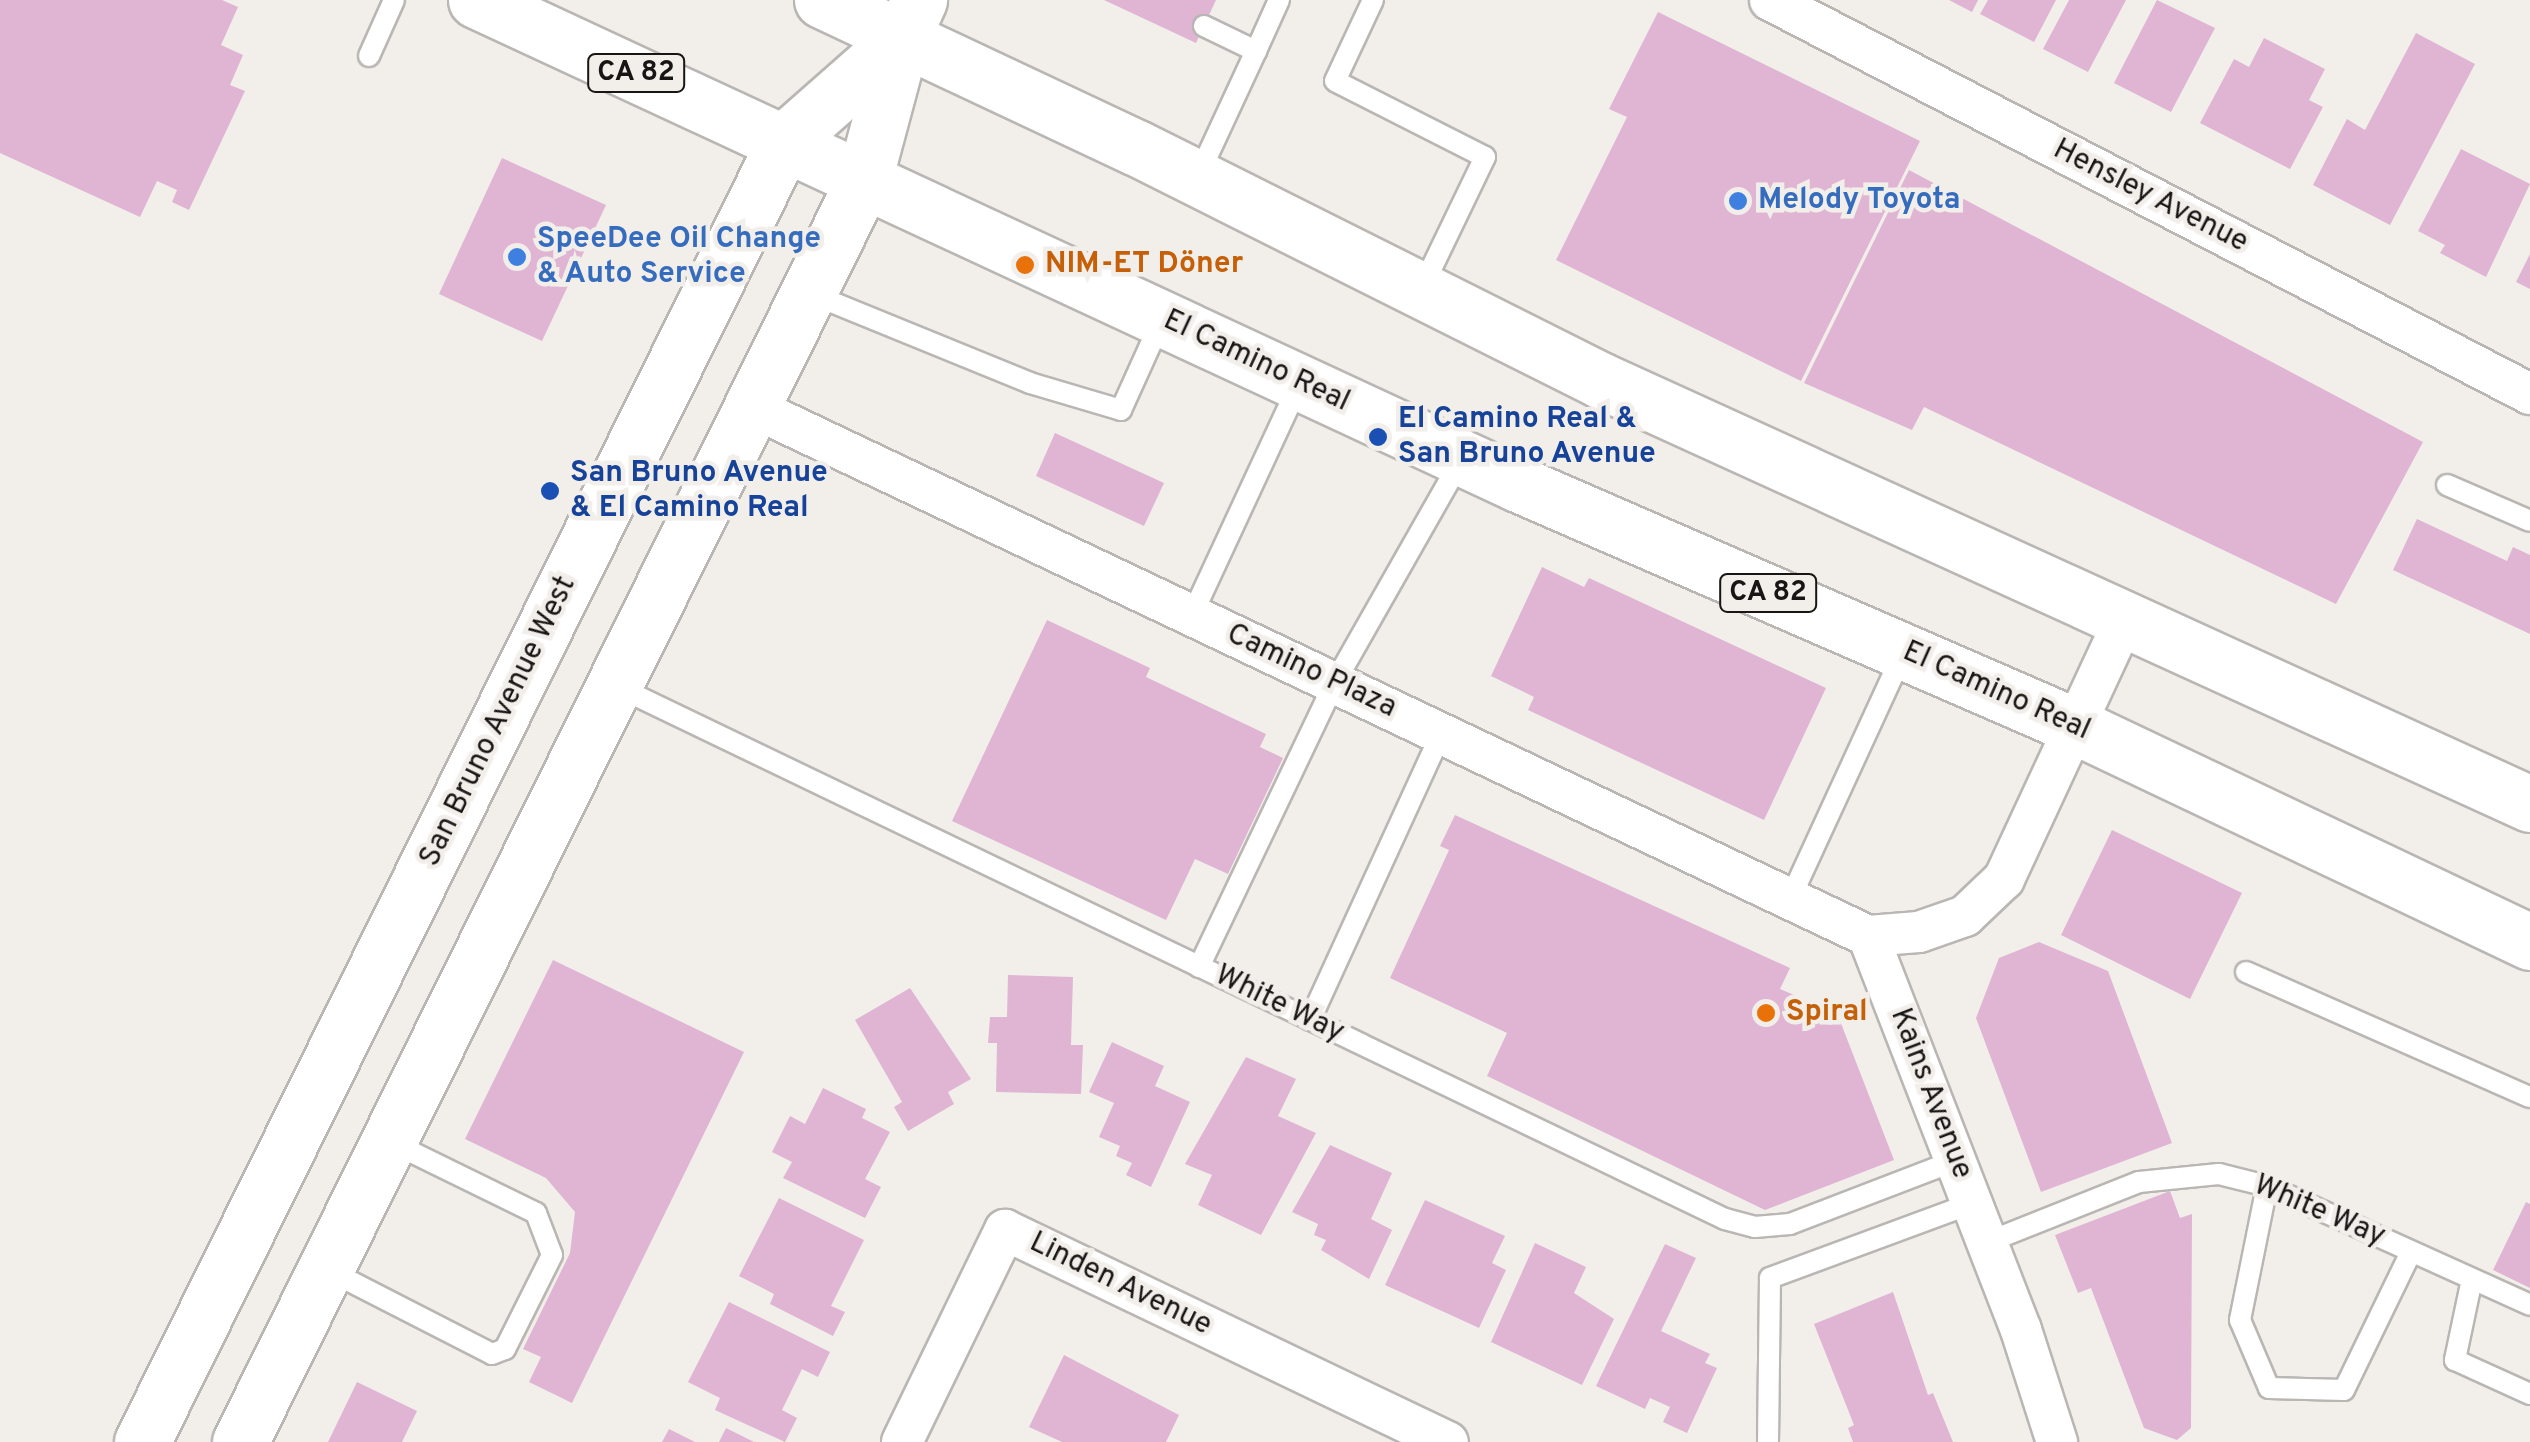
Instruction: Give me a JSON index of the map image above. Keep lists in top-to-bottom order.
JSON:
{
  "streets": {
    "main road": ["CA 82", "El Camino Real", "San Bruno Avenue West"],
    "street": [
      "Hensley Avenue",
      "Camino Plaza",
      "Kains Avenue",
      "Linden Avenue"
    ],
    "lane": ["White Way"]
  },
  "crossings": [
    ["El Camino Real", "San Bruno Avenue West"],
    ["Camino Plaza", "Kains Avenue"],
    ["White Way", "Kains Avenue"]
  ],
  "places": [
    "Melody Toyota",
    "SpeeDee Oil Change & Auto Service",
    "NIM-ET Döner",
    "El Camino Real & San Bruno Avenue",
    "San Bruno Avenue & El Camino Real",
    "Spiral"
  ]
}
